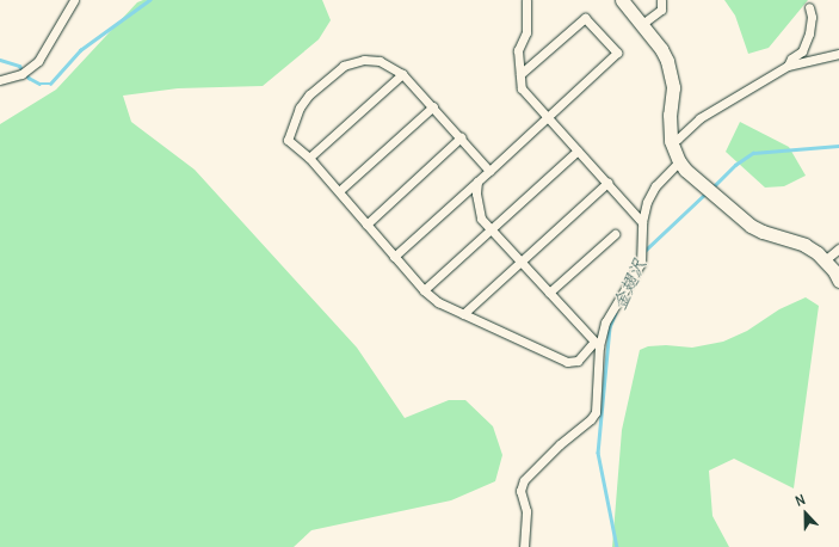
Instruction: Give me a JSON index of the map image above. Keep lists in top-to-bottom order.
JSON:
{
  "water": ["金翅沢"],
  "north": "top"
}
